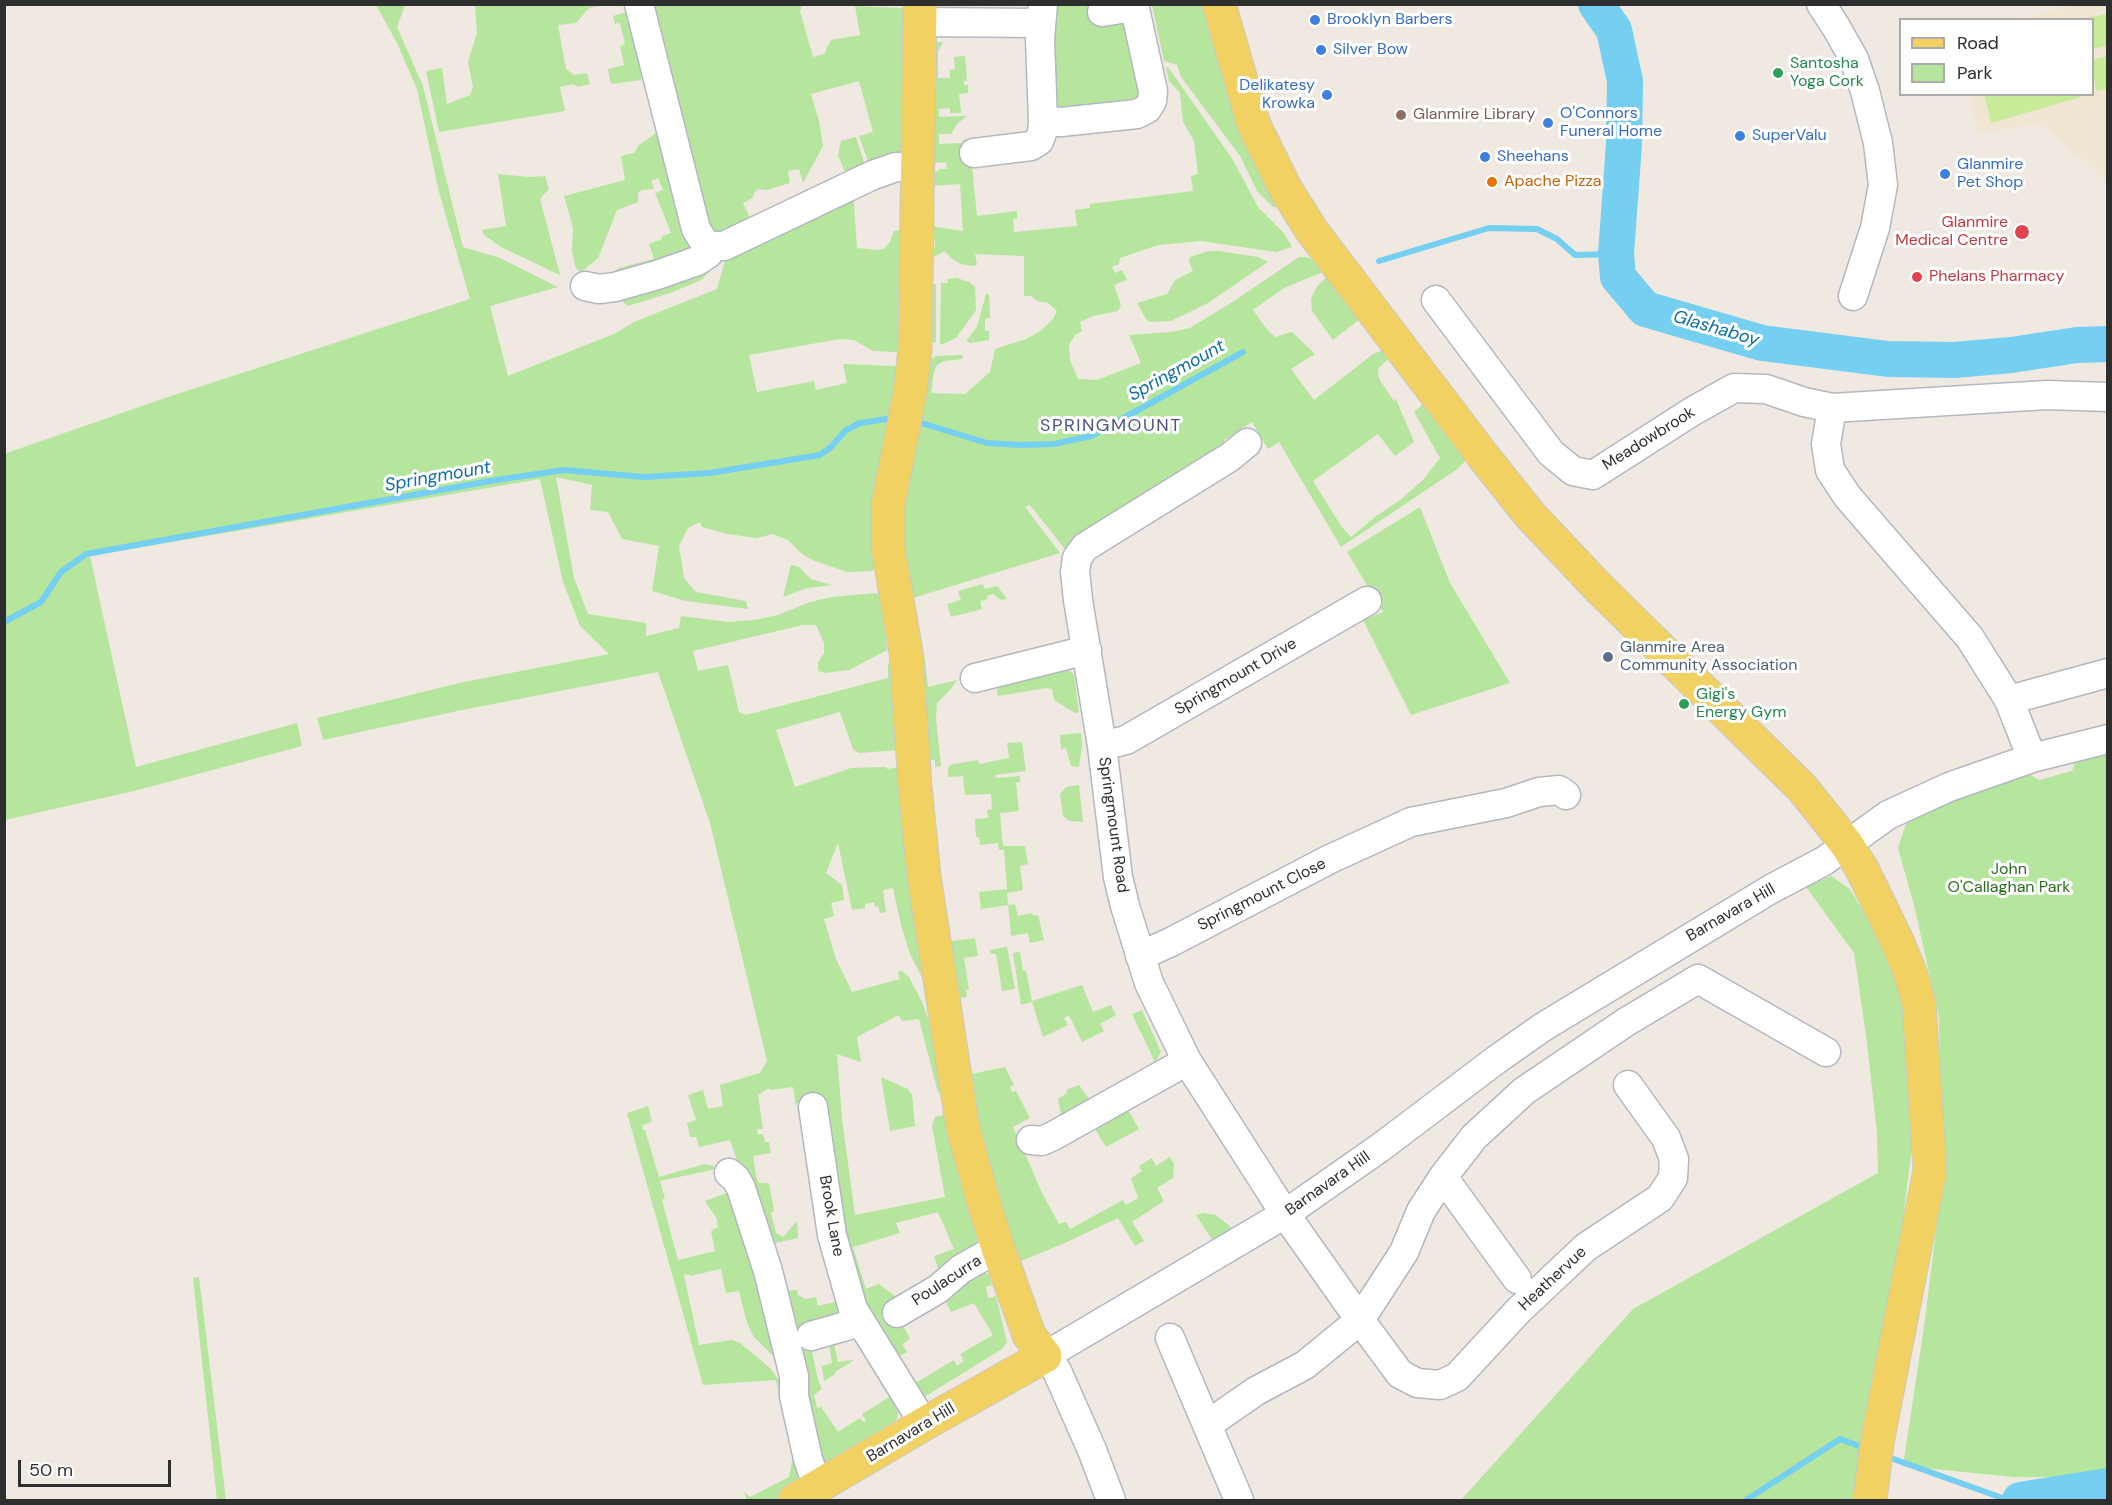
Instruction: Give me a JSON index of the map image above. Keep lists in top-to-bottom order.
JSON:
{
  "streets": {
    "main road": ["Barnavara Hill"],
    "street": [
      "Meadowbrook",
      "Springmount Drive",
      "Springmount Road",
      "Springmount Close",
      "Brook Lane",
      "Heathervue",
      "Poulacurra"
    ]
  },
  "crossings": [
    ["Springmount Drive", "Springmount Road"],
    ["Springmount Road", "Springmount Close"],
    ["Springmount Road", "Barnavara Hill"],
    ["Springmount Road", "Heathervue"],
    ["Barnavara Hill", "Brook Lane"],
    ["Barnavara Hill", "Heathervue"]
  ],
  "districts": ["SPRINGMOUNT"],
  "water": ["Glashaboy", "Springmount"],
  "parks": ["John O'Callaghan Park"],
  "places": [
    "Brooklyn Barbers",
    "Silver Bow",
    "Santosha Yoga Cork",
    "Delikatesy Krowka",
    "Glanmire Library",
    "O'Connors Funeral Home",
    "SuperValu",
    "Sheehans",
    "Glanmire Pet Shop",
    "Apache Pizza",
    "Glanmire Medical Centre",
    "Phelans Pharmacy",
    "Glanmire Area Community Association",
    "Gigi's Energy Gym"
  ],
  "legend": ["Road", "Park"],
  "scale_bar": "50 m"
}
